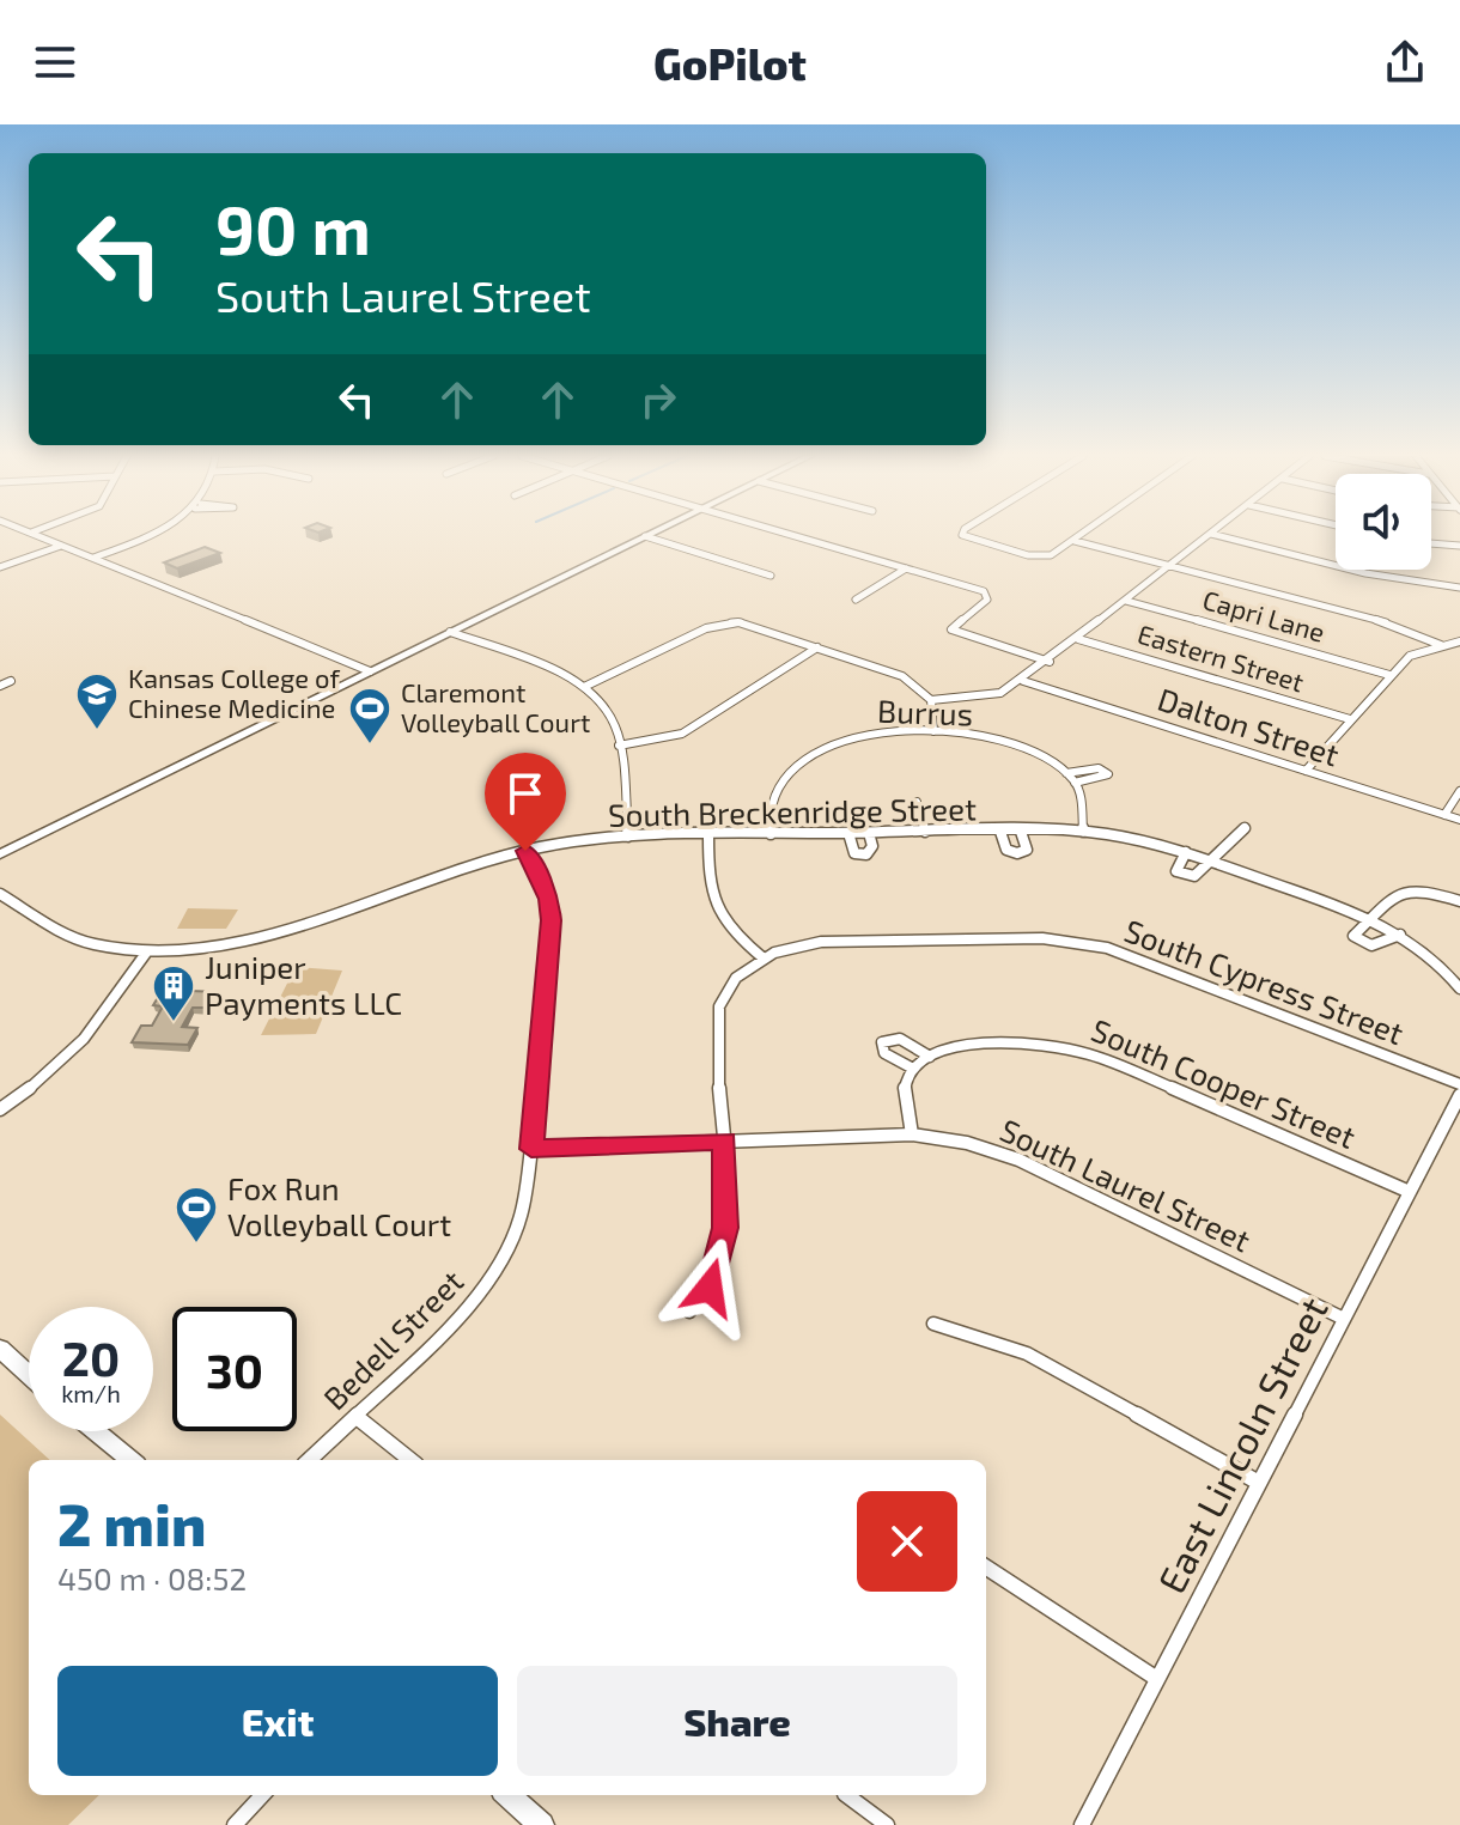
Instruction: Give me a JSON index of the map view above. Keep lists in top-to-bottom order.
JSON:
{
  "streets": {
    "street": [
      "Capri Lane",
      "Eastern Street",
      "Burrus",
      "Dalton Street",
      "South Breckenridge Street",
      "South Cypress Street",
      "South Cooper Street",
      "South Laurel Street",
      "Bedell Street",
      "East Lincoln Street"
    ]
  },
  "crossings": [
    ["Burrus", "South Breckenridge Street"],
    ["South Breckenridge Street", "Bedell Street"],
    ["South Cooper Street", "East Lincoln Street"],
    ["South Laurel Street", "Bedell Street"],
    ["South Laurel Street", "East Lincoln Street"]
  ],
  "places": {
    "school or university": ["Kansas College of Chinese Medicine"],
    "sports": ["Claremont Volleyball Court", "Fox Run Volleyball Court"],
    "building": ["Juniper Payments LLC"]
  },
  "page": {
    "header": "GoPilot",
    "turn": ["90 m", "South Laurel Street"],
    "speed": "20 km/h",
    "limit": "30",
    "heading": ["2 min", "450 m · 08:52"],
    "buttons": ["Exit", "Share"]
  }
}
